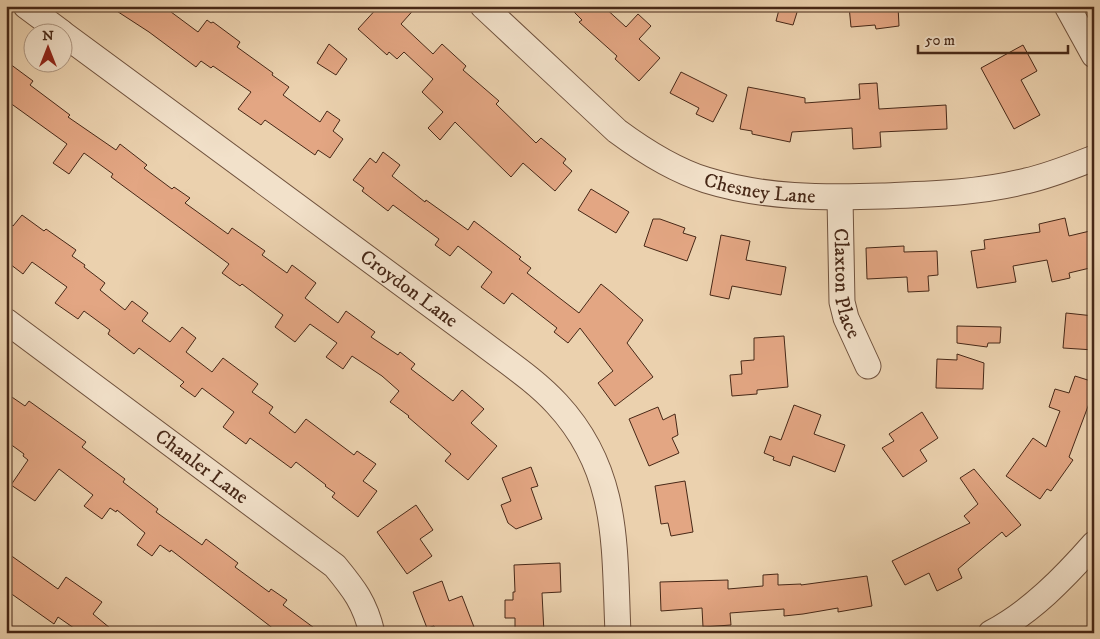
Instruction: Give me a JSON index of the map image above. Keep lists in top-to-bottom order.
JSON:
{
  "streets": {
    "street": [
      "Chesney Lane",
      "Claxton Place",
      "Croydon Lane",
      "Chanler Lane"
    ]
  },
  "crossings": [
    ["Chesney Lane", "Claxton Place"]
  ],
  "scale_bar": "50 m",
  "north": "top"
}
